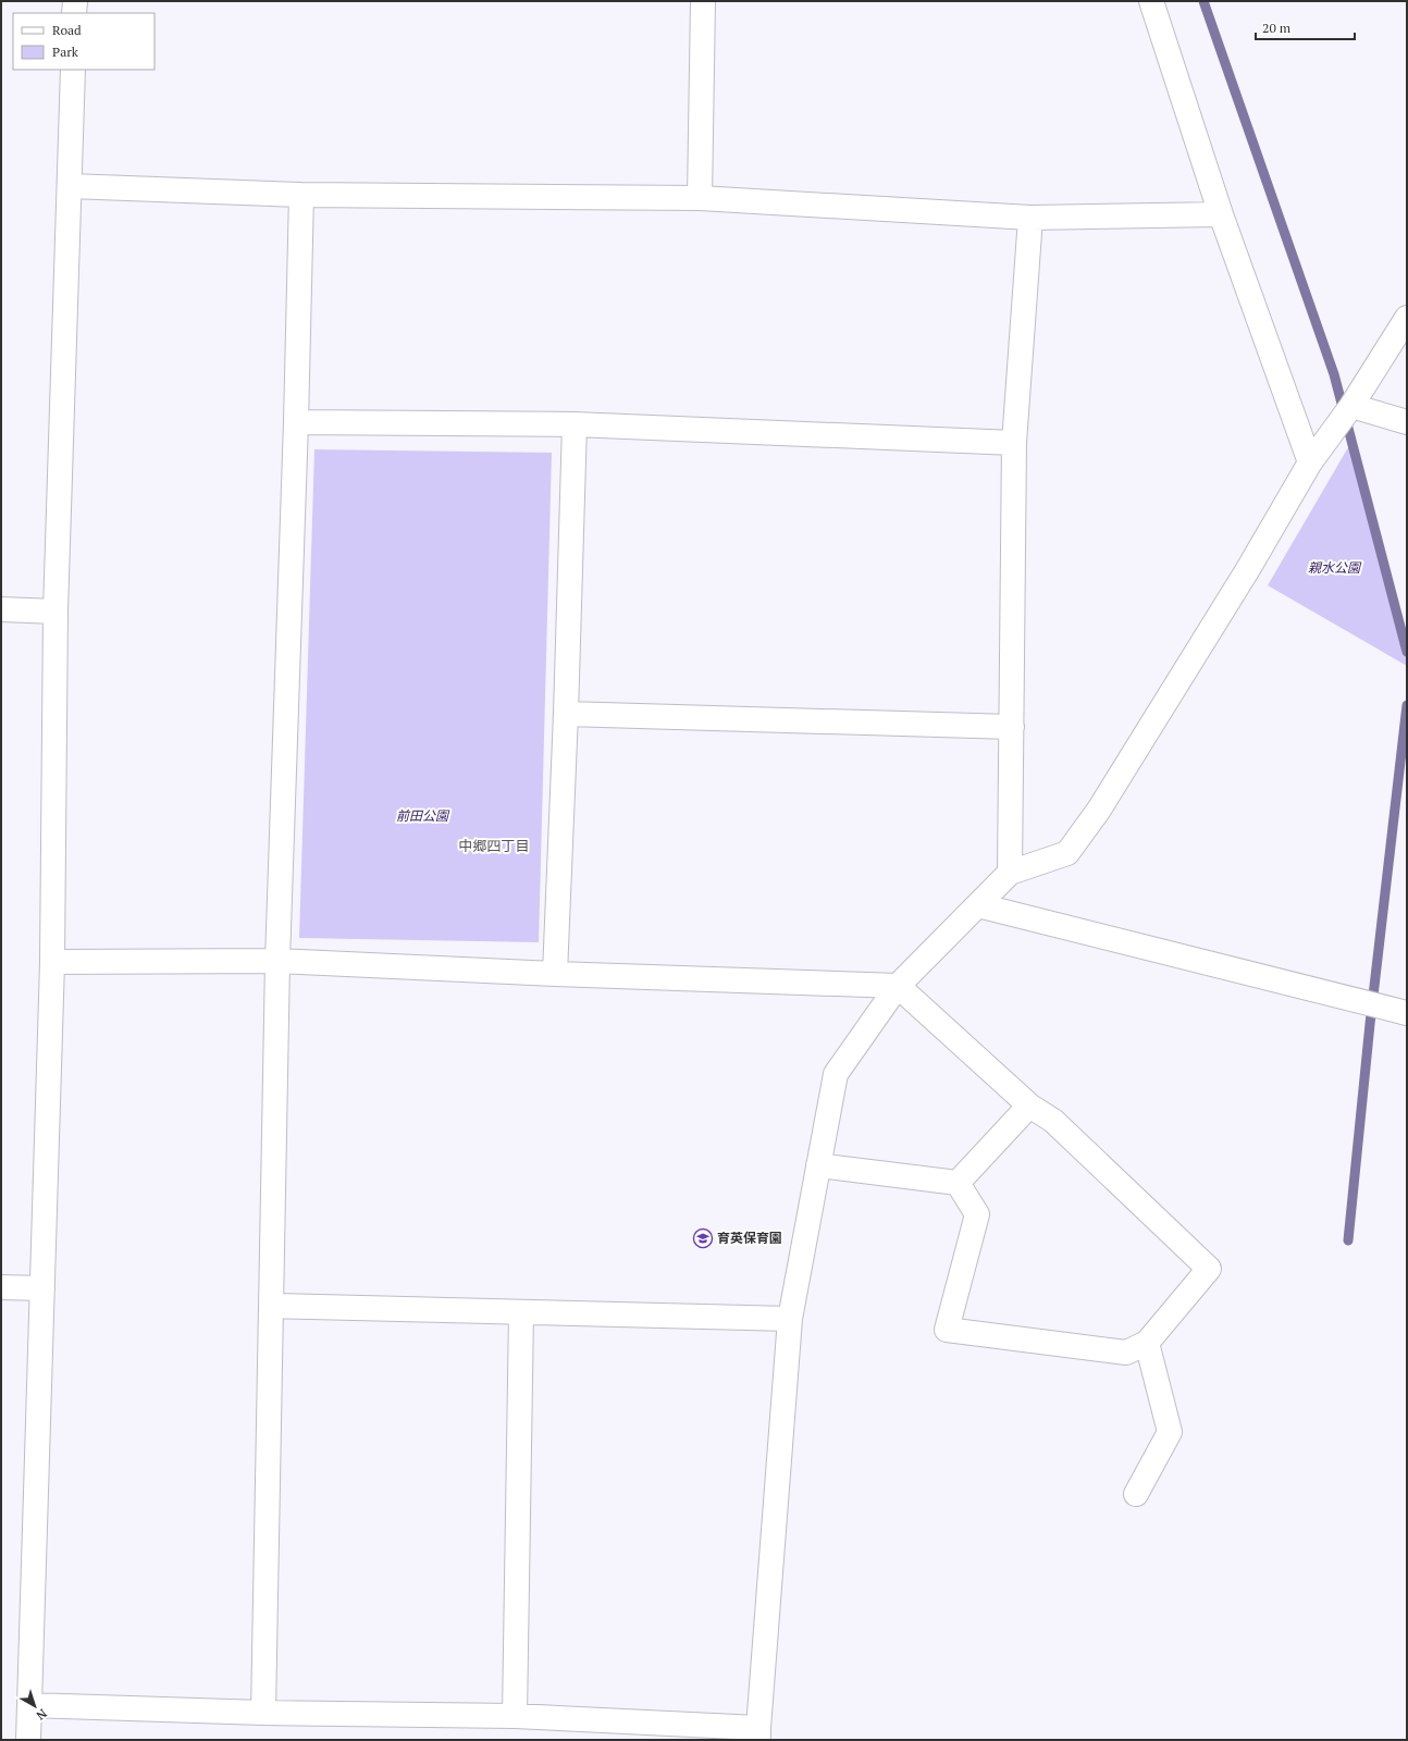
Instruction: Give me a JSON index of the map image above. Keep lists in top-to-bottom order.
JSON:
{
  "districts": ["中郷四丁目"],
  "parks": ["親水公園", "前田公園"],
  "places": {
    "school or university": ["育英保育園"]
  },
  "legend": ["Road", "Park"],
  "scale_bar": "20 m",
  "north": "bottom right"
}
